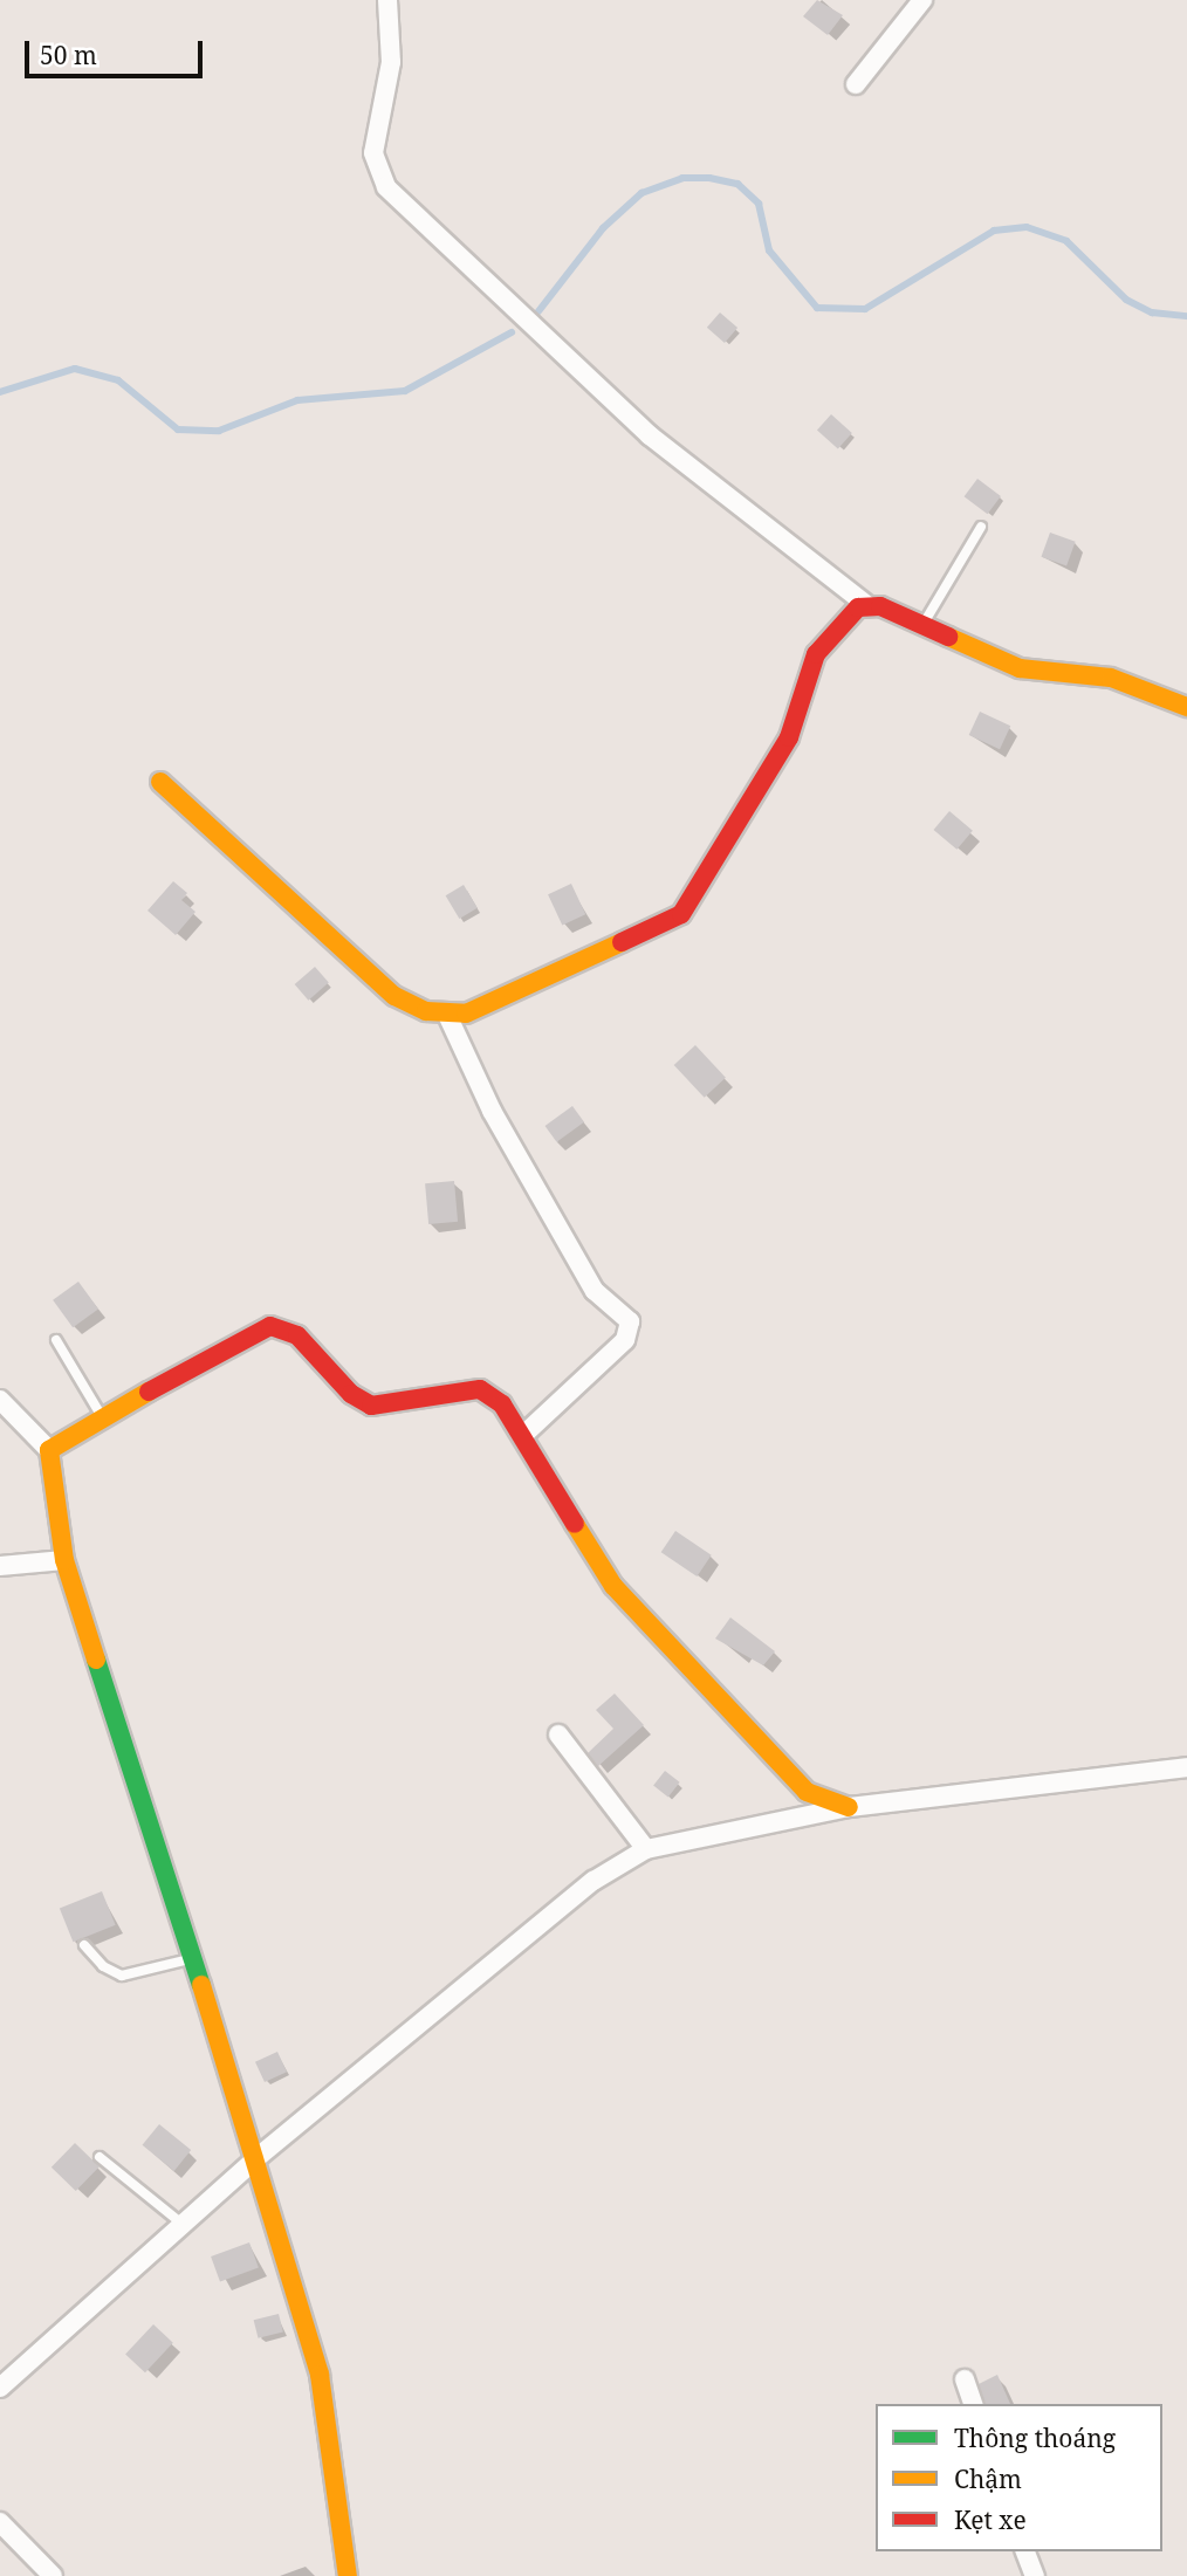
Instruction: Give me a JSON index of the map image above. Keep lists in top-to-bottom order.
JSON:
{
  "legend": ["Thông thoáng", "Chậm", "Kẹt xe"],
  "scale_bar": "50 m"
}
